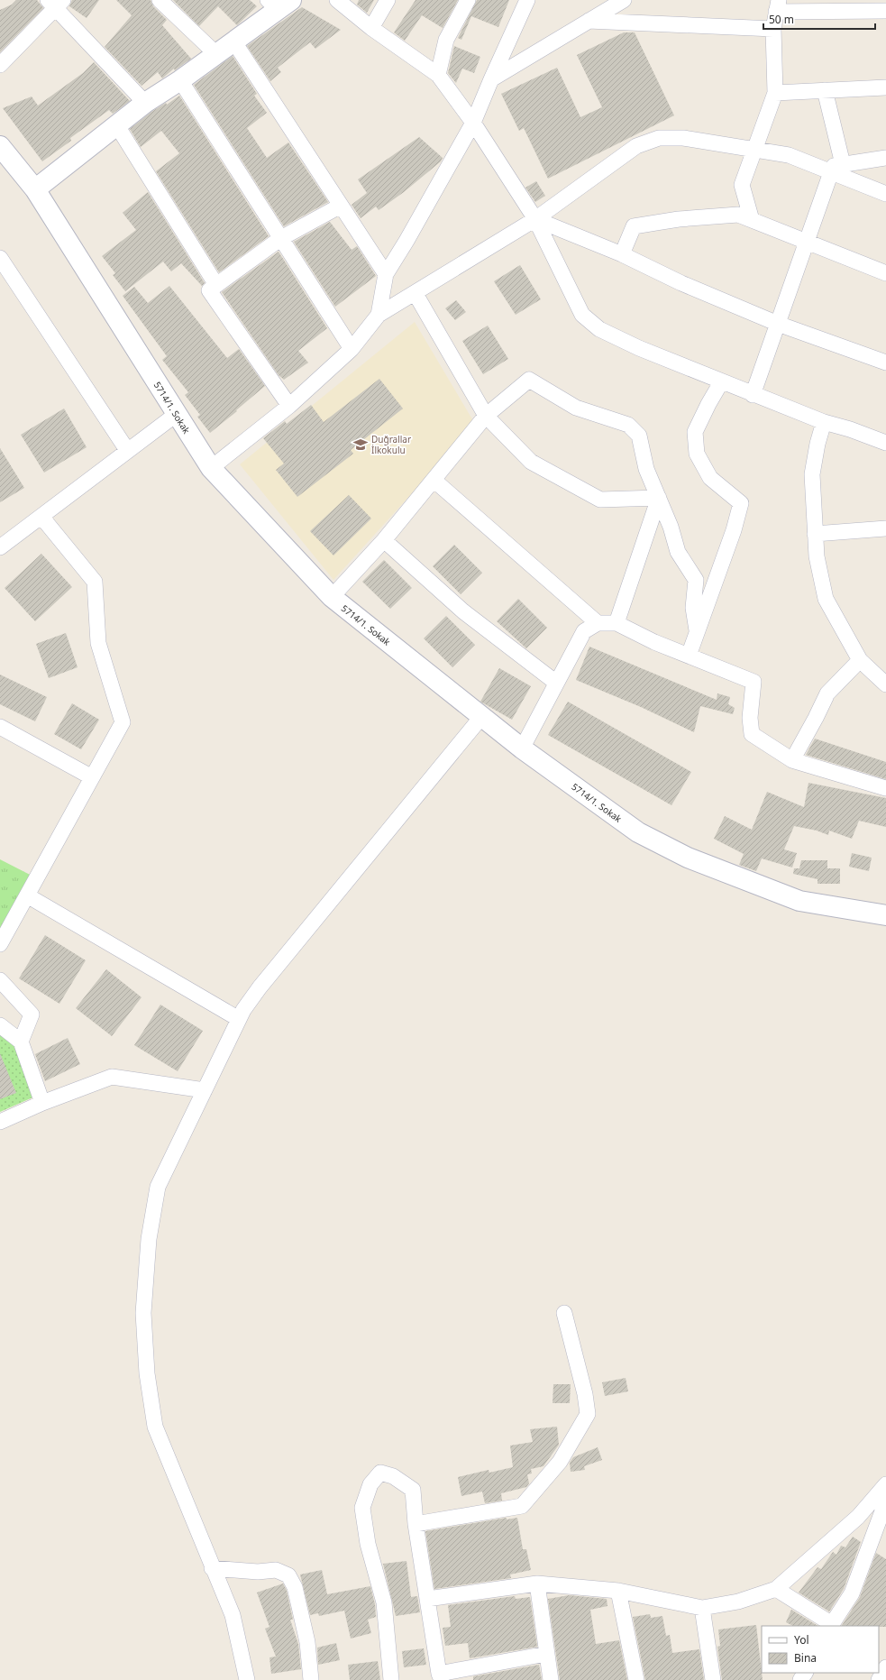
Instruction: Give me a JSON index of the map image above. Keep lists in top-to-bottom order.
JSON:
{
  "streets": {
    "main road": ["5714/1. Sokak"]
  },
  "places": {
    "school or university": ["Duğrallar İlkokulu"]
  },
  "legend": ["Yol", "Bina"],
  "scale_bar": "50 m"
}
